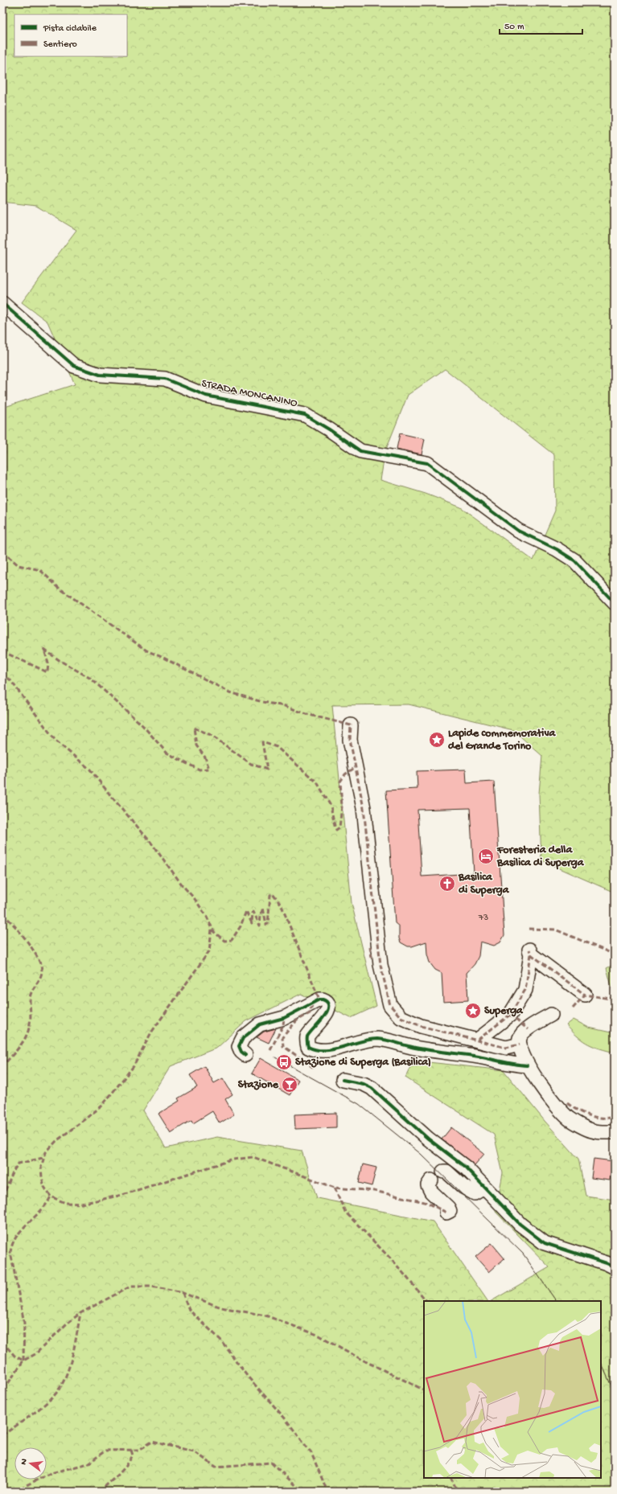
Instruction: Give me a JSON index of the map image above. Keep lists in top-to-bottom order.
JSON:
{
  "streets": {
    "street": ["STRADA MONCANINO"]
  },
  "places": {
    "place": ["Lapide commemorativa del Grande Torino", "Superga"],
    "hotel": ["Foresteria della Basilica di Superga"],
    "church": ["Basilica di Superga"],
    "bus stop": ["Stazione di Superga (Basilica)"],
    "bar": ["Stazione"]
  },
  "house_numbers": ["73"],
  "legend": ["Pista ciclabile", "Sentiero"],
  "scale_bar": "50 m",
  "north": "left"
}
